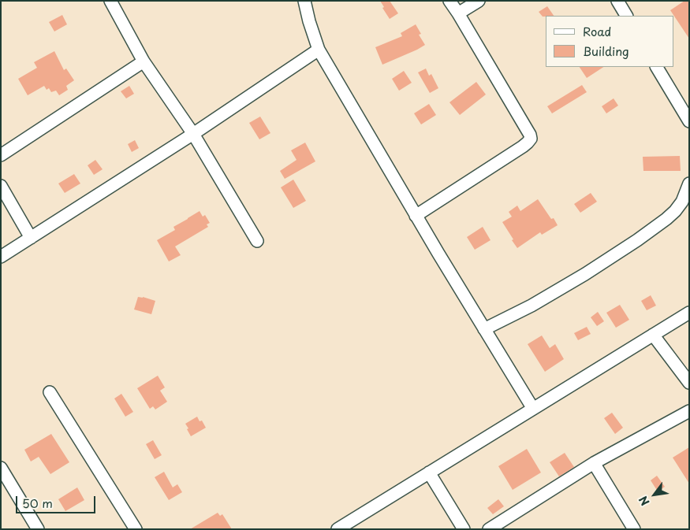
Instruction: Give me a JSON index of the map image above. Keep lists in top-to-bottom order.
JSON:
{
  "legend": ["Road", "Building"],
  "scale_bar": "50 m",
  "north": "bottom left"
}
